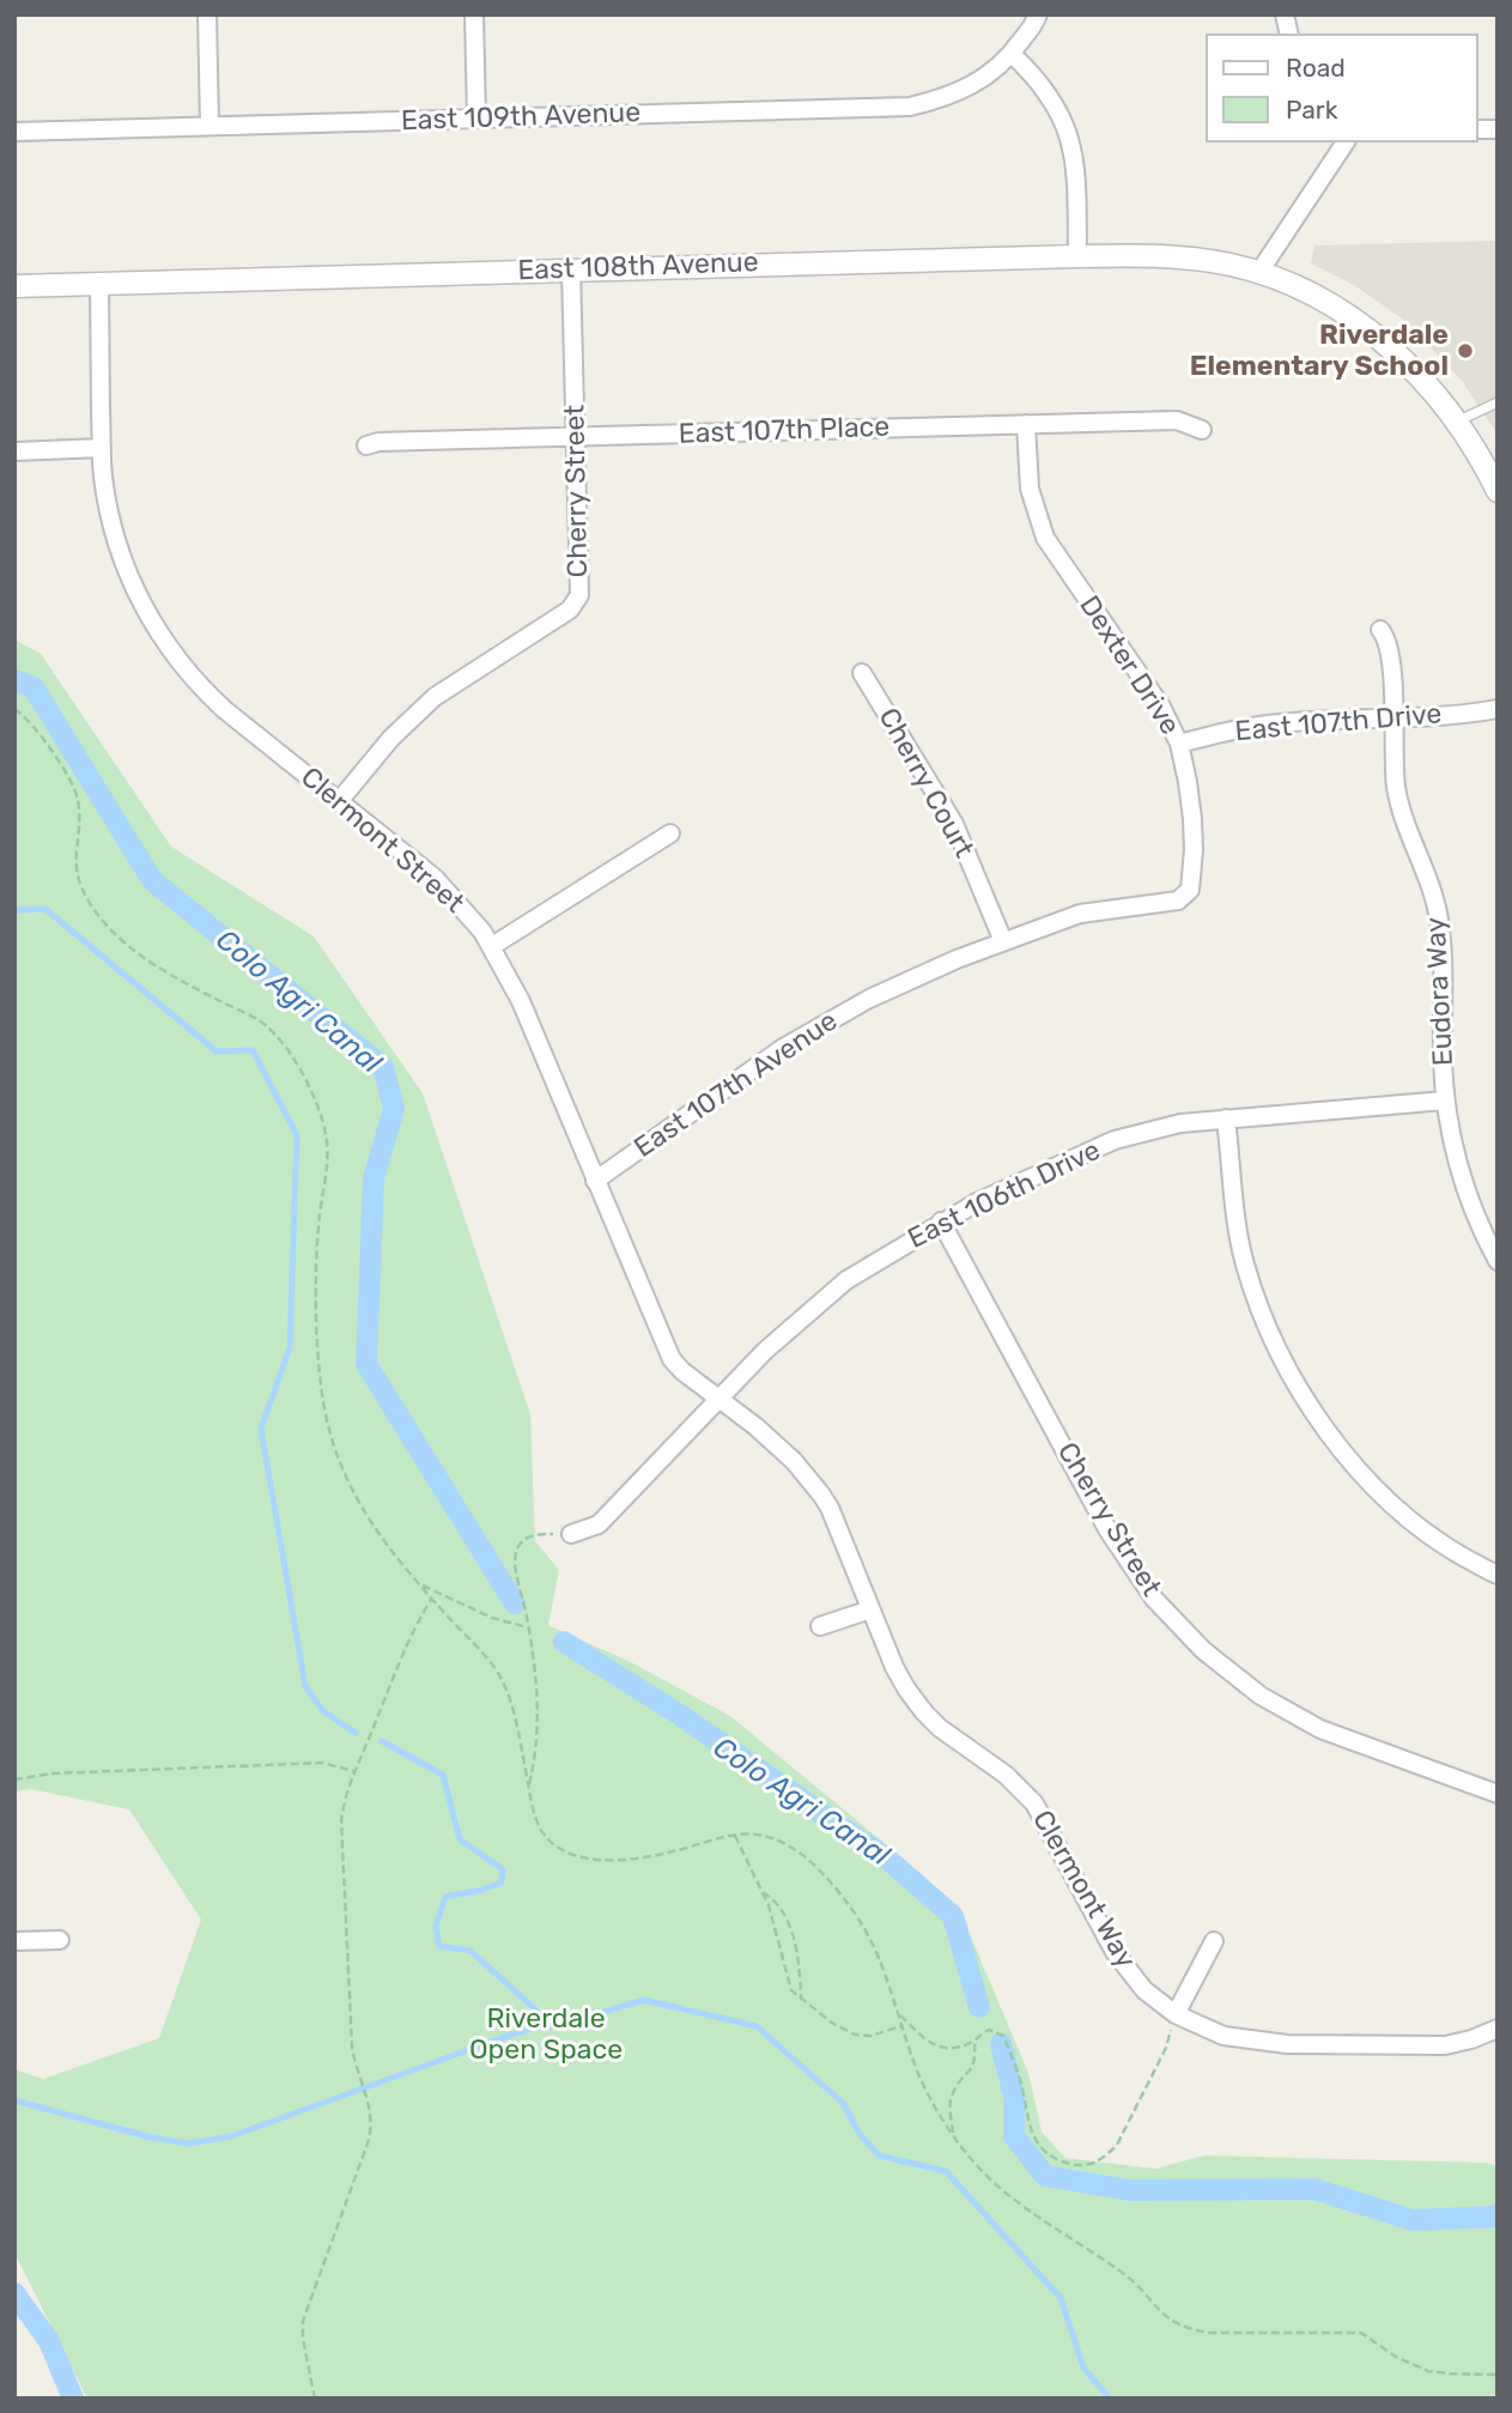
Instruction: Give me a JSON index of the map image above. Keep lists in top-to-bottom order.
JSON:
{
  "streets": {
    "street": [
      "East 109th Avenue",
      "East 108th Avenue",
      "East 107th Place",
      "Cherry Street",
      "Dexter Drive",
      "East 107th Drive",
      "Cherry Court",
      "Clermont Street",
      "Eudora Way",
      "East 107th Avenue",
      "East 106th Drive",
      "Clermont Way"
    ]
  },
  "crossings": [
    ["East 108th Avenue", "Cherry Street"],
    ["East 108th Avenue", "Clermont Street"],
    ["East 107th Place", "Cherry Street"],
    ["East 107th Place", "Dexter Drive"],
    ["Cherry Street", "Clermont Street"],
    ["Cherry Street", "East 106th Drive"],
    ["Dexter Drive", "East 107th Drive"],
    ["Dexter Drive", "East 107th Avenue"],
    ["East 107th Drive", "Eudora Way"],
    ["Cherry Court", "East 107th Avenue"],
    ["Clermont Street", "East 107th Avenue"],
    ["Clermont Street", "East 106th Drive"],
    ["Clermont Street", "Clermont Way"],
    ["Eudora Way", "East 106th Drive"],
    ["East 106th Drive", "Clermont Way"]
  ],
  "water": ["Colo Agri Canal"],
  "parks": ["Riverdale Open Space"],
  "places": ["Riverdale Elementary School"],
  "legend": ["Road", "Park"]
}
